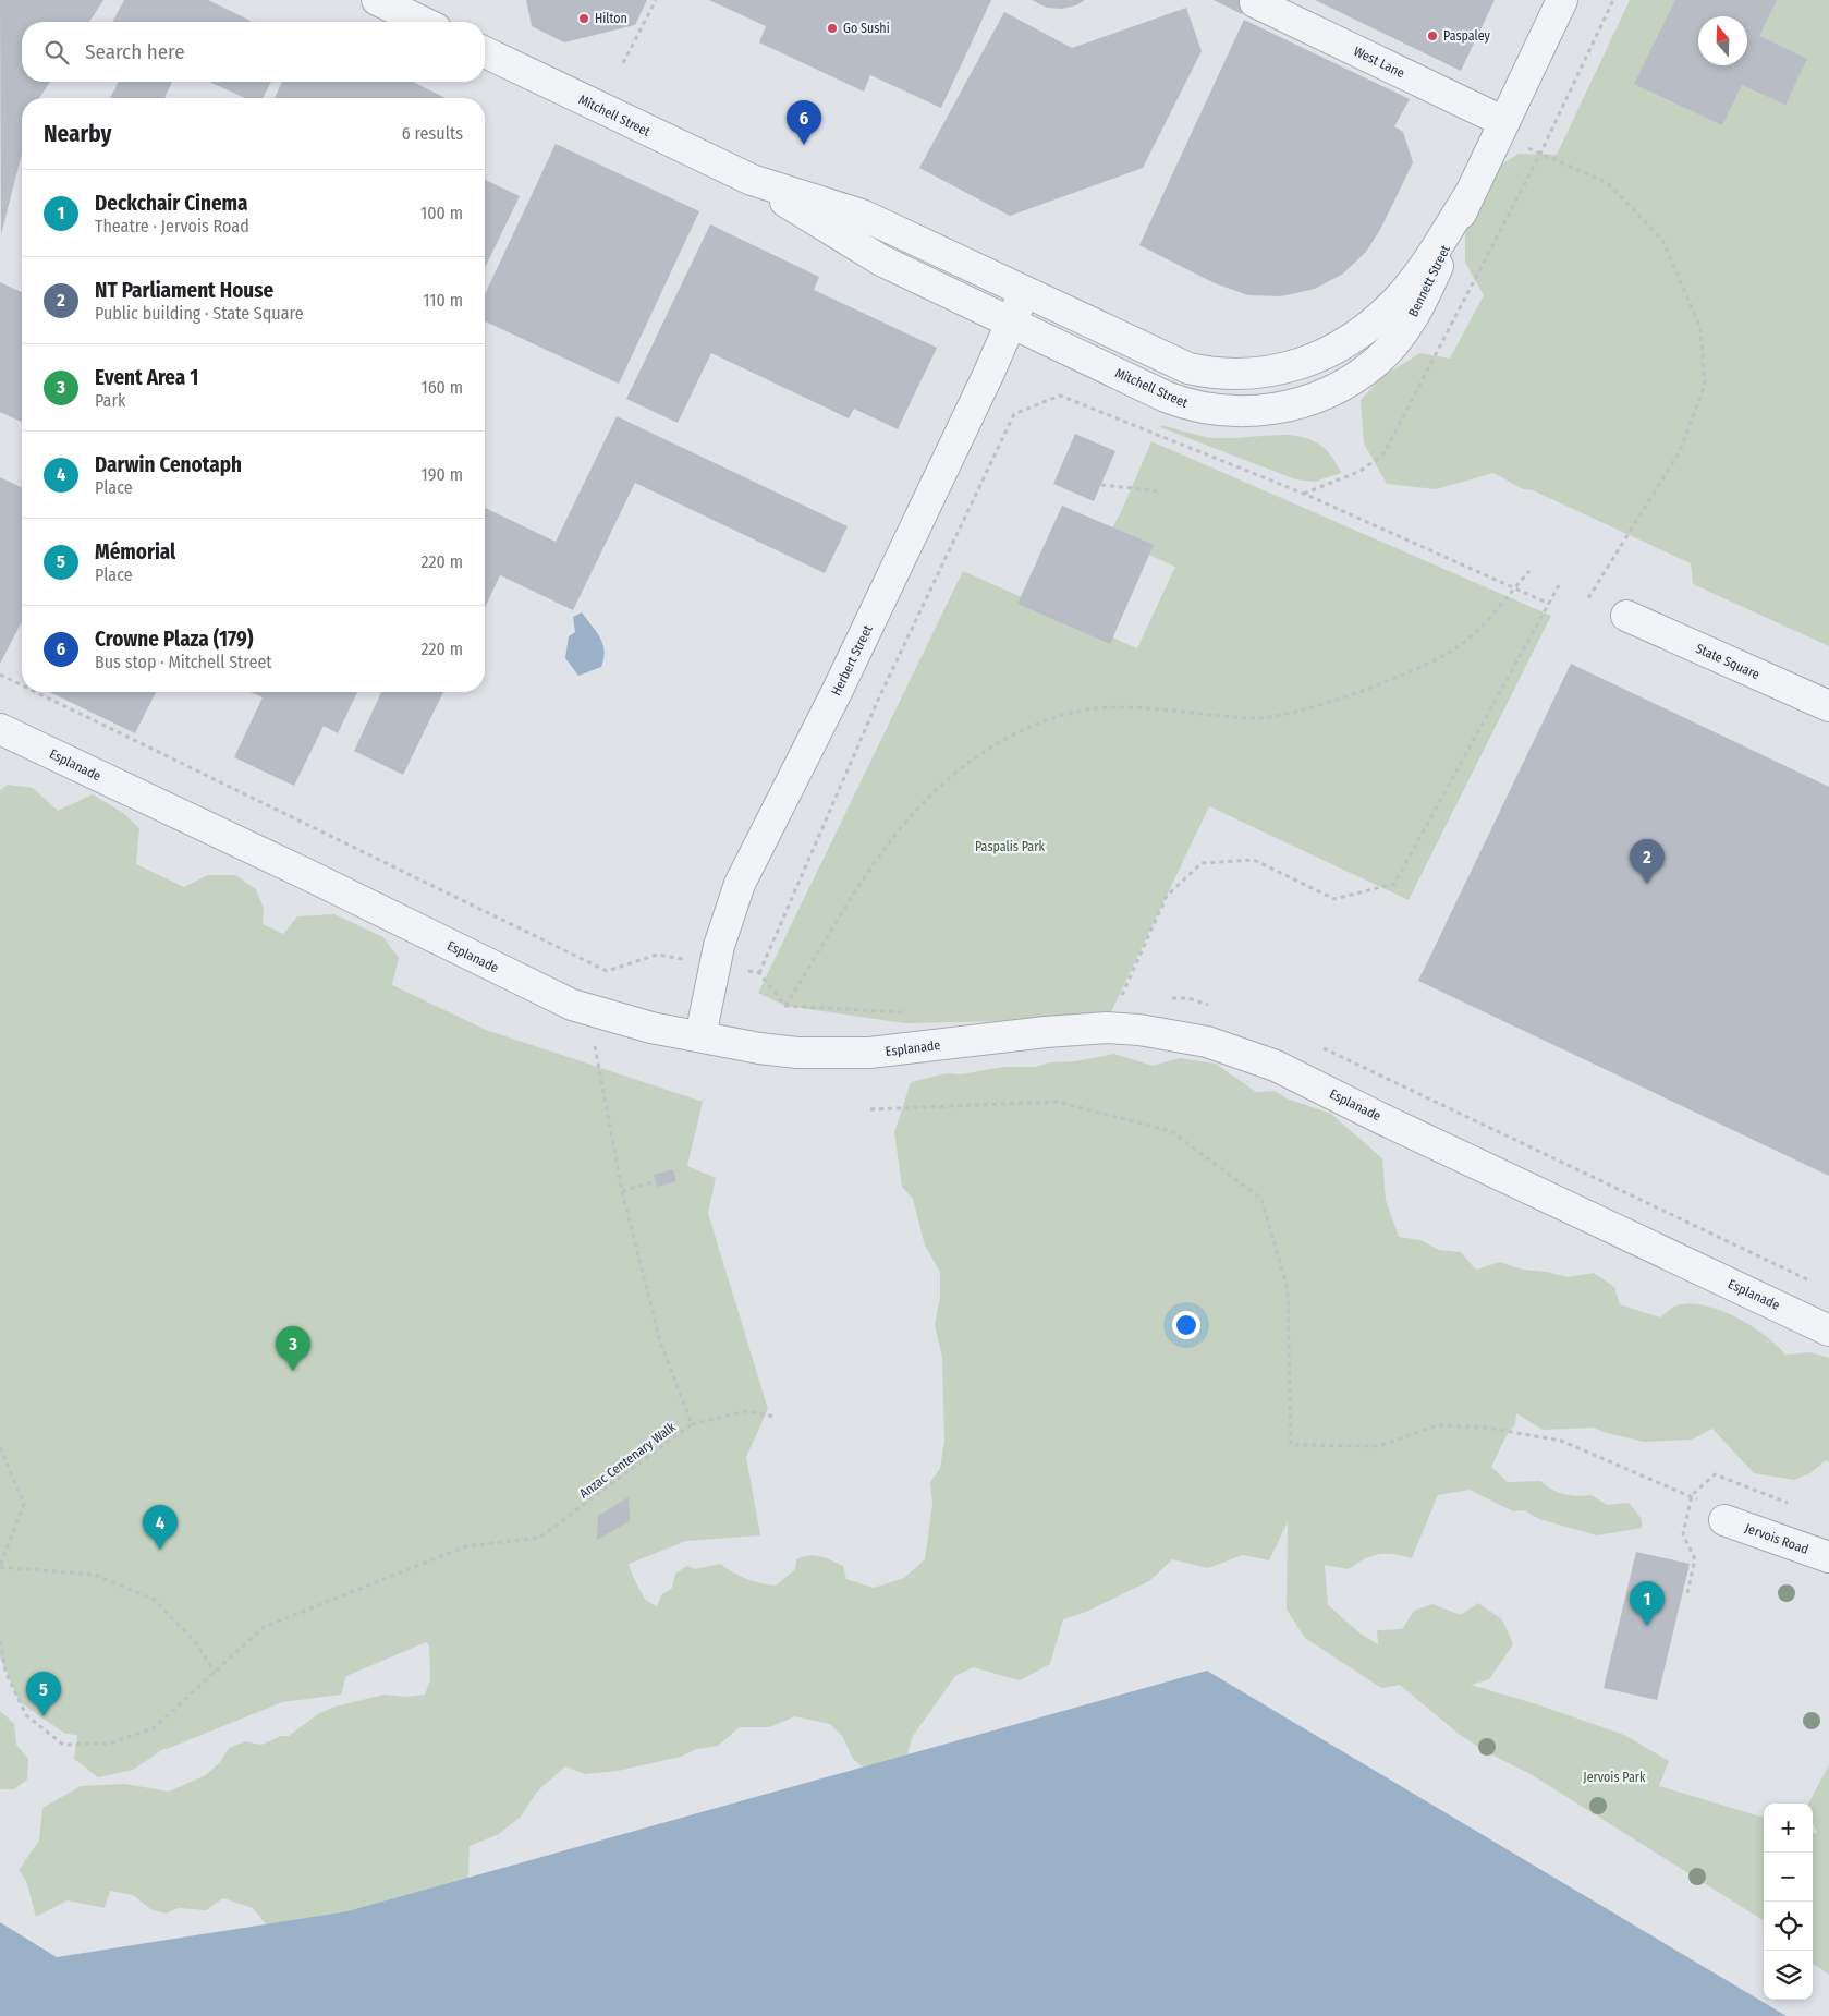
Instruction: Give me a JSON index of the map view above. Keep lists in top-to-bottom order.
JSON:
{
  "streets": {
    "street": [
      "West Lane",
      "Mitchell Street",
      "Bennett Street",
      "Herbert Street",
      "State Square",
      "Esplanade",
      "Jervois Road"
    ],
    "path": ["Anzac Centenary Walk"]
  },
  "crossings": [
    ["West Lane", "Bennett Street"],
    ["Mitchell Street", "Bennett Street"],
    ["Mitchell Street", "Herbert Street"],
    ["Herbert Street", "Esplanade"]
  ],
  "parks": ["Paspalis Park", "Jervois Park"],
  "places": ["Hilton", "Go Sushi", "Paspaley"],
  "north": "top",
  "page": {
    "search": "Search here",
    "heading": ["Nearby", "6 results"],
    "pins": [
      "6",
      "2",
      "3",
      "4",
      "1",
      "5"
    ],
    "list": [
      {
        "mark": "1",
        "name": "Deckchair Cinema",
        "note": "Theatre · Jervois Road",
        "value": "100 m"
      },
      {
        "mark": "2",
        "name": "NT Parliament House",
        "note": "Public building · State Square",
        "value": "110 m"
      },
      {
        "mark": "3",
        "name": "Event Area 1",
        "note": "Park",
        "value": "160 m"
      },
      {
        "mark": "4",
        "name": "Darwin Cenotaph",
        "note": "Place",
        "value": "190 m"
      },
      {
        "mark": "5",
        "name": "Mémorial",
        "note": "Place",
        "value": "220 m"
      },
      {
        "mark": "6",
        "name": "Crowne Plaza (179)",
        "note": "Bus stop · Mitchell Street",
        "value": "220 m"
      }
    ],
    "map_buttons": ["+", "−"]
  }
}
